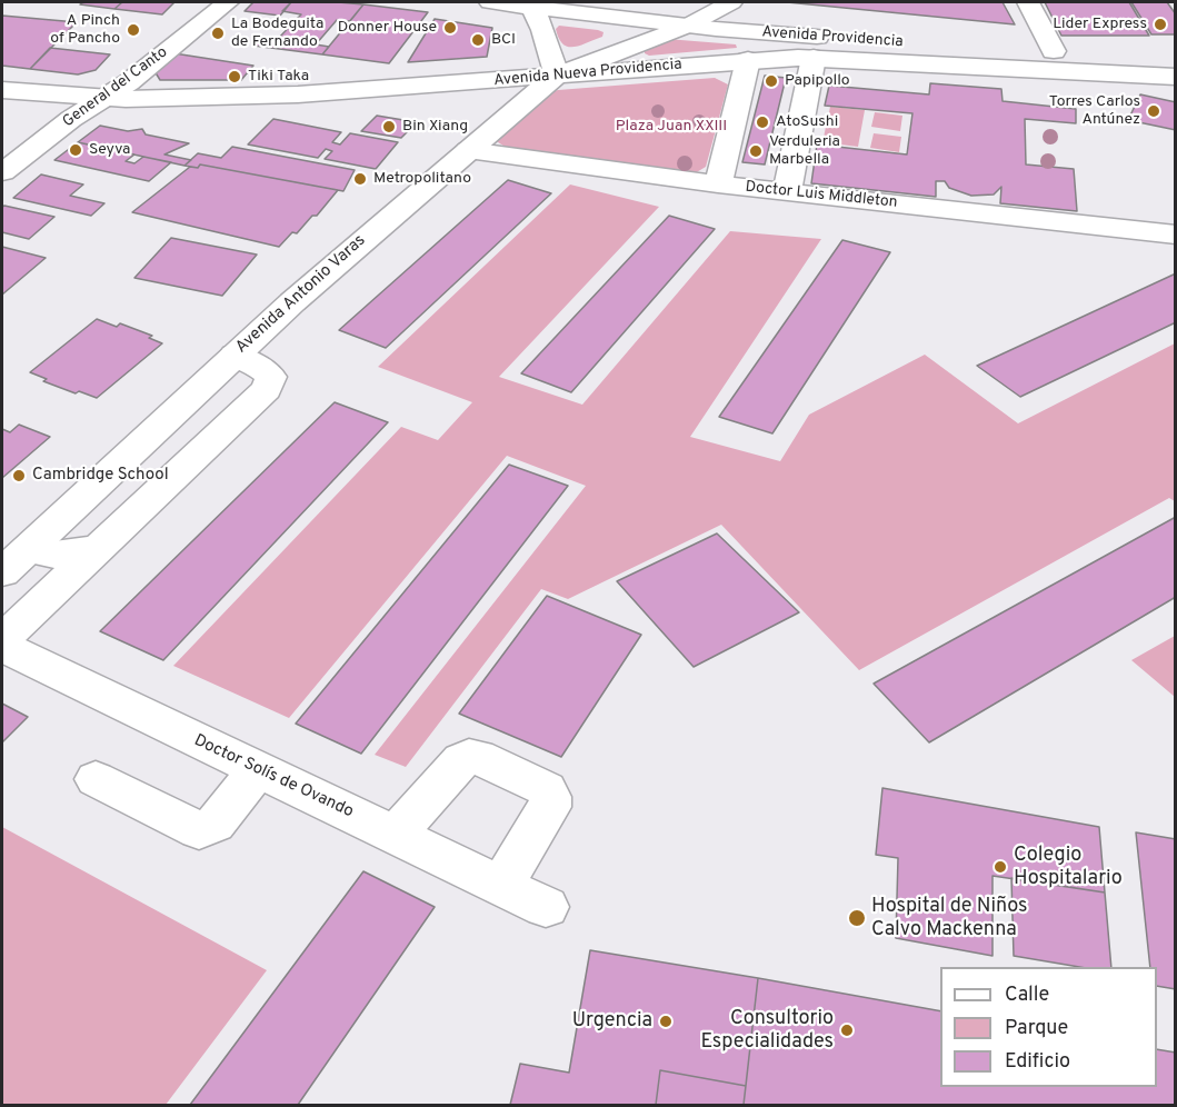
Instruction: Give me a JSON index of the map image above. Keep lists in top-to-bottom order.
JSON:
{
  "streets": {
    "main road": [
      "Avenida Providencia",
      "Avenida Nueva Providencia",
      "General del Canto",
      "Doctor Luis Middleton",
      "Avenida Antonio Varas",
      "Doctor Solís de Ovando"
    ]
  },
  "crossings": [
    ["Avenida Nueva Providencia", "General del Canto"],
    ["Avenida Nueva Providencia", "Avenida Antonio Varas"],
    ["Doctor Luis Middleton", "Avenida Antonio Varas"]
  ],
  "parks": ["Plaza Juan XXIII"],
  "places": [
    "Lider Express",
    "Donner House",
    "A Pinch of Pancho",
    "La Bodeguita de Fernando",
    "BCI",
    "Tiki Taka",
    "Papipollo",
    "Torres Carlos Antúnez",
    "AtoSushi",
    "Bin Xiang",
    "Seyva",
    "Verduleria Marbella",
    "Metropolitano",
    "Cambridge School",
    "Colegio Hospitalario",
    "Hospital de Niños Calvo Mackenna",
    "Urgencia",
    "Consultorio Especialidades"
  ],
  "legend": ["Calle", "Parque", "Edificio"]
}
